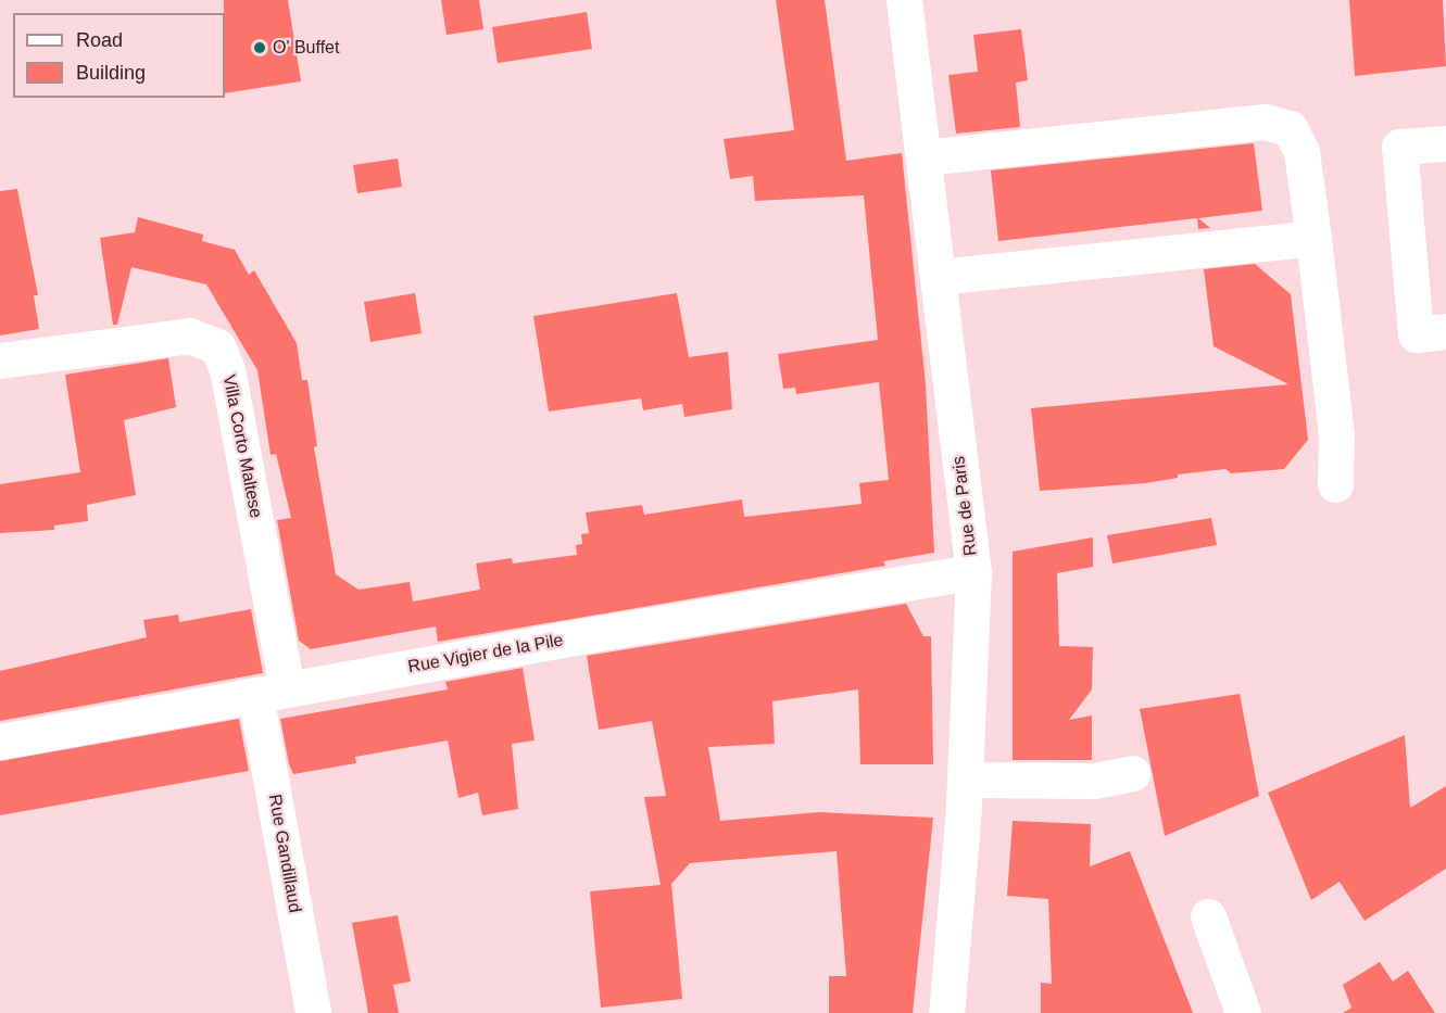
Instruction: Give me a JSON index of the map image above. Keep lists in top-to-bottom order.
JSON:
{
  "streets": {
    "street": [
      "Villa Corto Maltese",
      "Rue de Paris",
      "Rue Vigier de la Pile",
      "Rue Gandillaud"
    ]
  },
  "crossings": [
    ["Villa Corto Maltese", "Rue Vigier de la Pile"],
    ["Villa Corto Maltese", "Rue Gandillaud"],
    ["Rue de Paris", "Rue Vigier de la Pile"],
    ["Rue Vigier de la Pile", "Rue Gandillaud"]
  ],
  "places": ["O' Buffet"],
  "legend": ["Road", "Building"]
}
